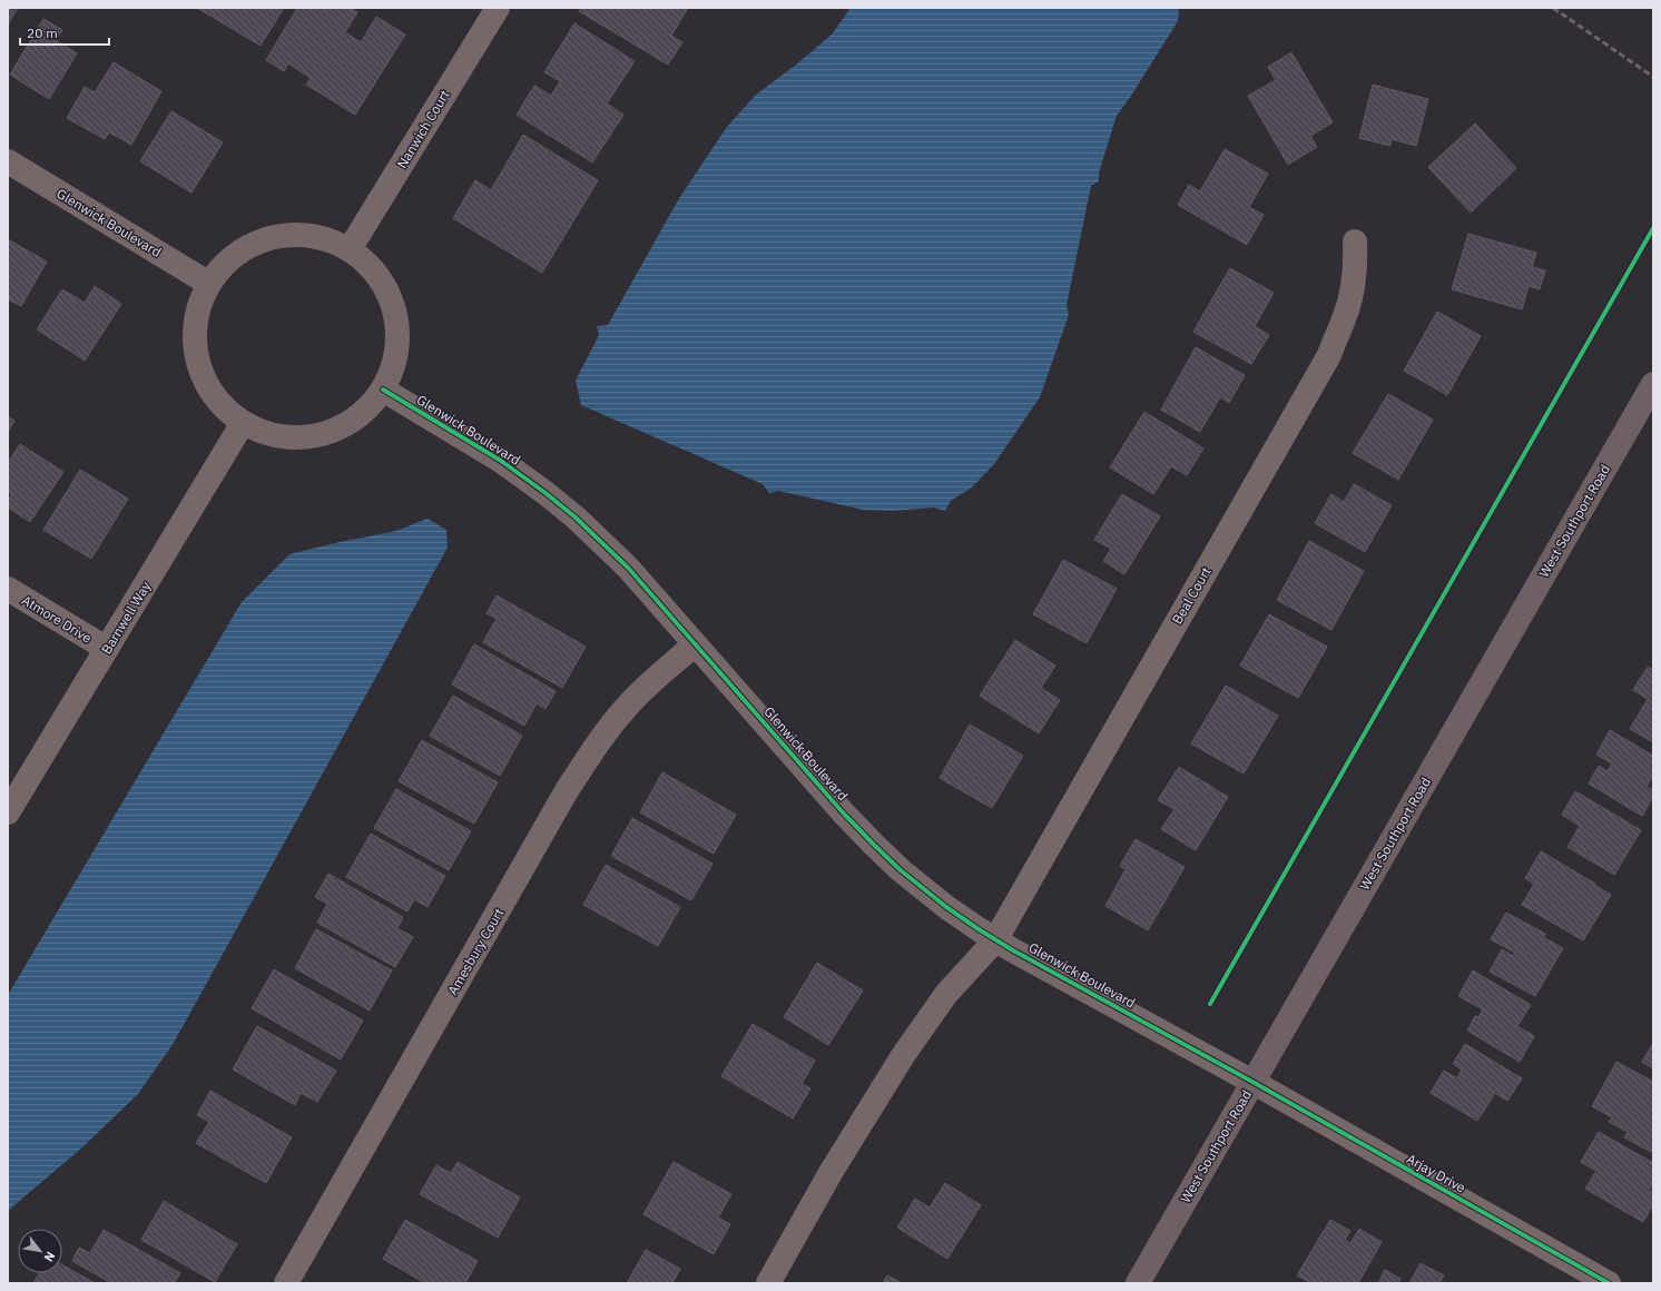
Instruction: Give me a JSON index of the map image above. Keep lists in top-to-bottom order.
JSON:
{
  "streets": {
    "main road": ["West Southport Road"],
    "street": [
      "Nanwich Court",
      "Glenwick Boulevard",
      "Beal Court",
      "Barnwell Way",
      "Atmore Drive",
      "Amesbury Court",
      "Arjay Drive"
    ]
  },
  "crossings": [
    ["Glenwick Boulevard", "West Southport Road"],
    ["Glenwick Boulevard", "Beal Court"],
    ["Glenwick Boulevard", "Amesbury Court"],
    ["Glenwick Boulevard", "Arjay Drive"],
    ["West Southport Road", "Arjay Drive"],
    ["Barnwell Way", "Atmore Drive"]
  ],
  "scale_bar": "20 m",
  "north": "bottom right"
}
